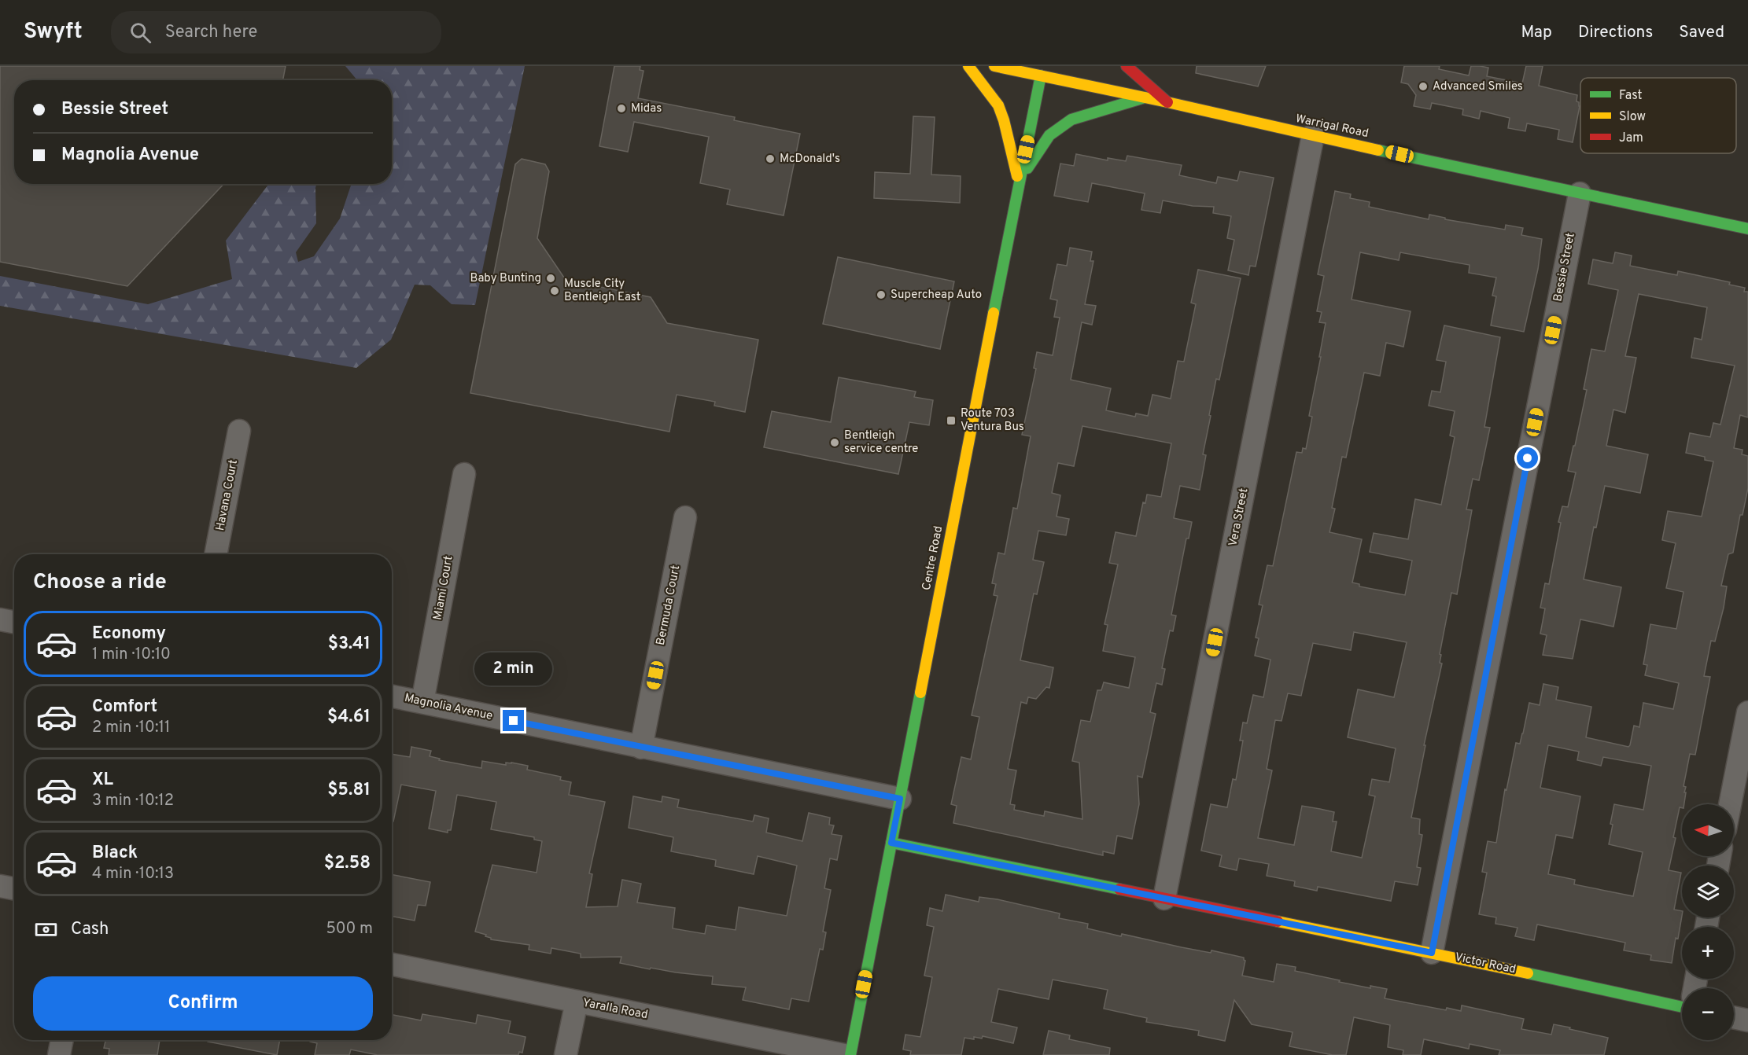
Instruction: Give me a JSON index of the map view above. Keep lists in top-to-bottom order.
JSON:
{
  "streets": {
    "main road": ["Warrigal Road", "Centre Road", "Victor Road"],
    "street": [
      "Bessie Street",
      "Havana Court",
      "Vera Street",
      "Miami Court",
      "Bermuda Court",
      "Magnolia Avenue",
      "Yaralla Road"
    ]
  },
  "crossings": [
    ["Warrigal Road", "Bessie Street"],
    ["Warrigal Road", "Vera Street"],
    ["Warrigal Road", "Centre Road"],
    ["Bessie Street", "Victor Road"],
    ["Vera Street", "Victor Road"],
    ["Centre Road", "Magnolia Avenue"],
    ["Centre Road", "Victor Road"],
    ["Miami Court", "Magnolia Avenue"],
    ["Bermuda Court", "Magnolia Avenue"]
  ],
  "places": {
    "other": [
      "Advanced Smiles",
      "Midas",
      "McDonald's",
      "Baby Bunting",
      "Muscle City Bentleigh East",
      "Supercheap Auto",
      "Bentleigh service centre"
    ],
    "transit": ["Route 703 Ventura Bus"]
  },
  "legend": ["Fast", "Slow", "Jam"],
  "north": "left",
  "page": {
    "header": "Swyft",
    "search": "Search here",
    "nav": ["Map", "Directions", "Saved"],
    "banner": ["Bessie Street", "Magnolia Avenue"],
    "heading": "Choose a ride",
    "list": [
      {
        "name": "Economy",
        "note": "1 min · 10:10",
        "value": "$3.41"
      },
      {
        "name": "Comfort",
        "note": "2 min · 10:11",
        "value": "$4.61"
      },
      {
        "name": "XL",
        "note": "3 min · 10:12",
        "value": "$5.81"
      },
      {
        "name": "Black",
        "note": "4 min · 10:13",
        "value": "$2.58"
      }
    ],
    "bubble": "2 min",
    "map_buttons": ["+", "−"],
    "pay": ["Cash", "500 m"],
    "buttons": "Confirm"
  }
}
